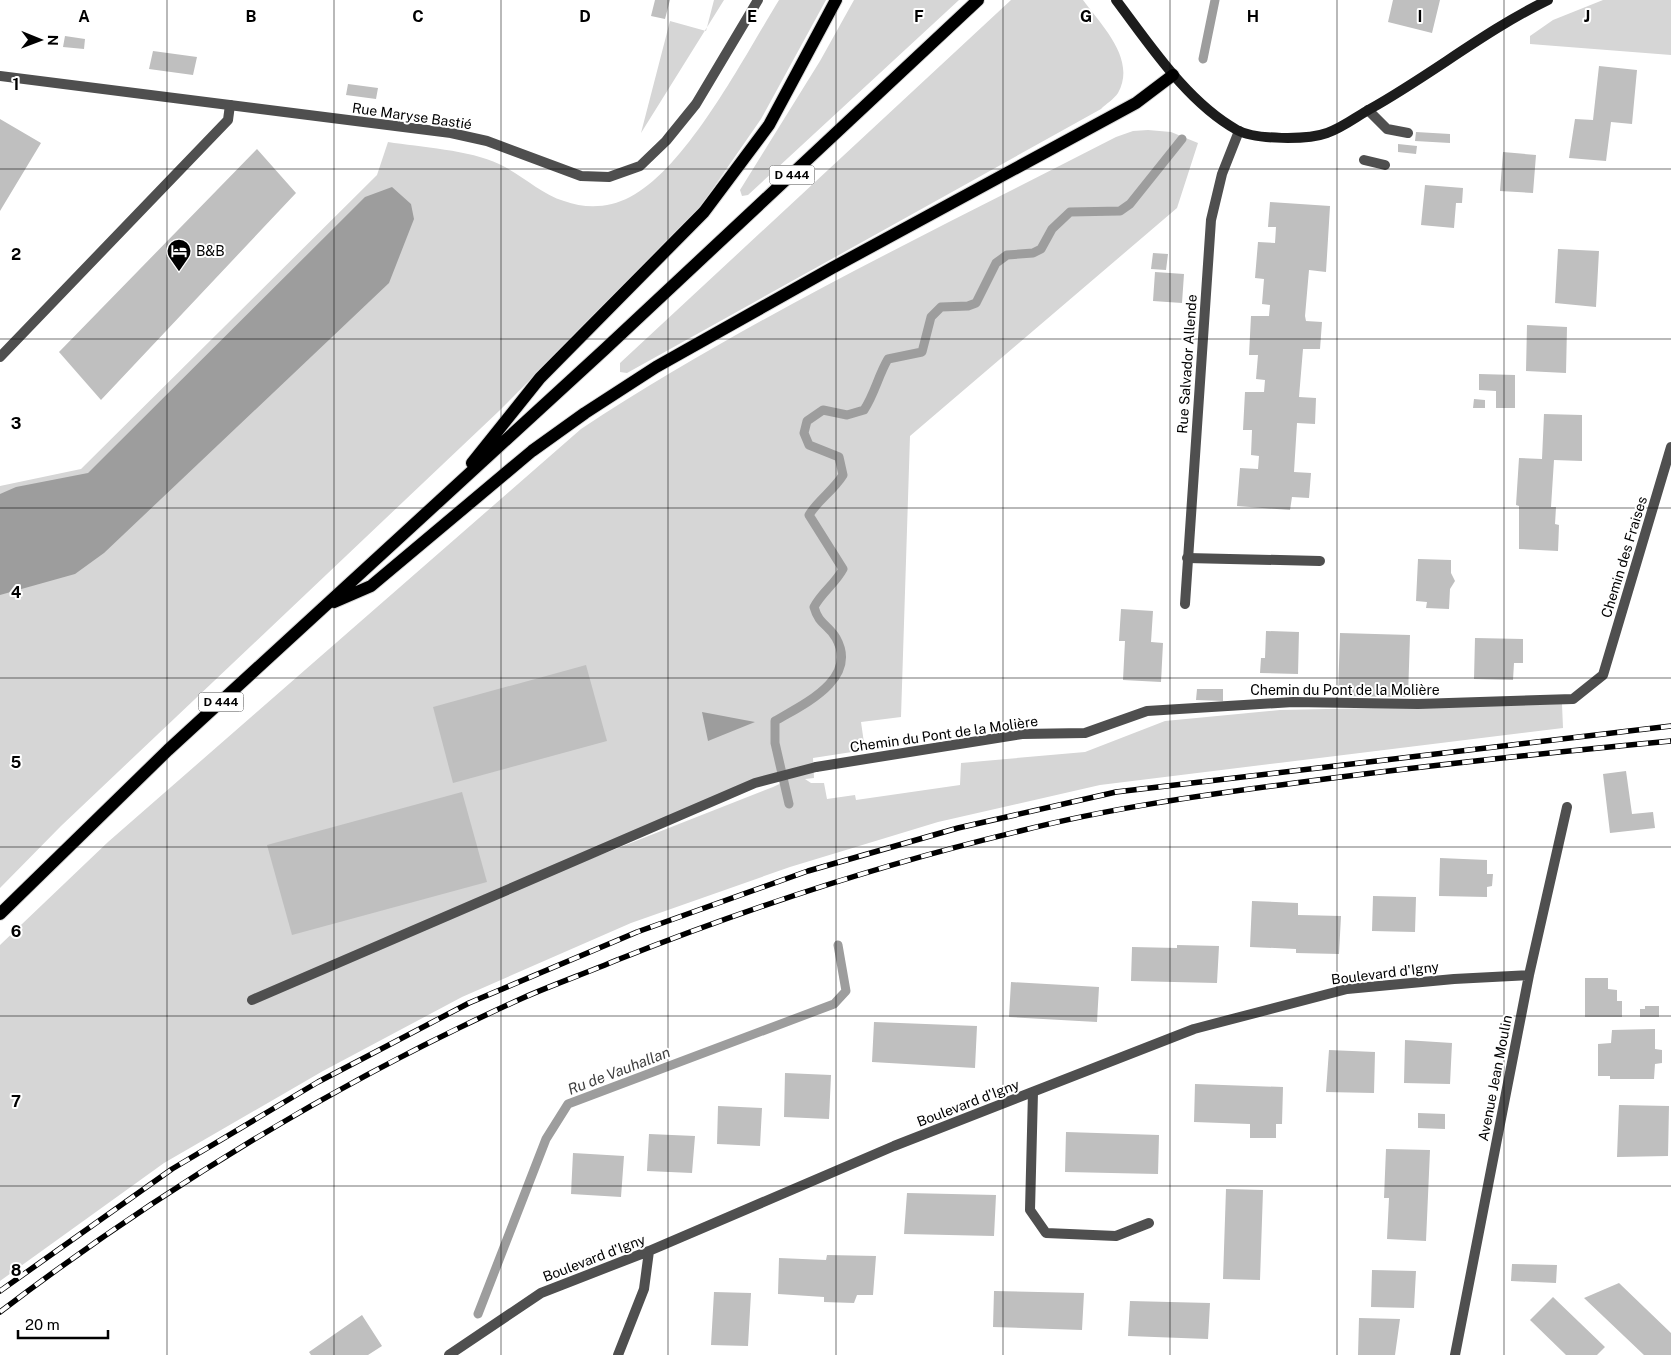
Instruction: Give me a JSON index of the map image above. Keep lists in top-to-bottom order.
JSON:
{
  "streets": {
    "main road": ["D 444"],
    "street": [
      "Rue Maryse Bastié",
      "Rue Salvador Allende",
      "Chemin des Fraises",
      "Chemin du Pont de la Molière",
      "Boulevard d'Igny",
      "Avenue Jean Moulin"
    ]
  },
  "crossings": [
    ["Chemin des Fraises", "Chemin du Pont de la Molière"],
    ["Boulevard d'Igny", "Avenue Jean Moulin"]
  ],
  "water": ["Ru de Vauhallan"],
  "places": {
    "hotel": ["B&B"]
  },
  "scale_bar": "20 m",
  "north": "right",
  "grid": {
    "columns": [
      "A",
      "B",
      "C",
      "D",
      "E",
      "F",
      "G",
      "H",
      "I",
      "J"
    ],
    "rows": [
      "1",
      "2",
      "3",
      "4",
      "5",
      "6",
      "7",
      "8"
    ]
  }
}
